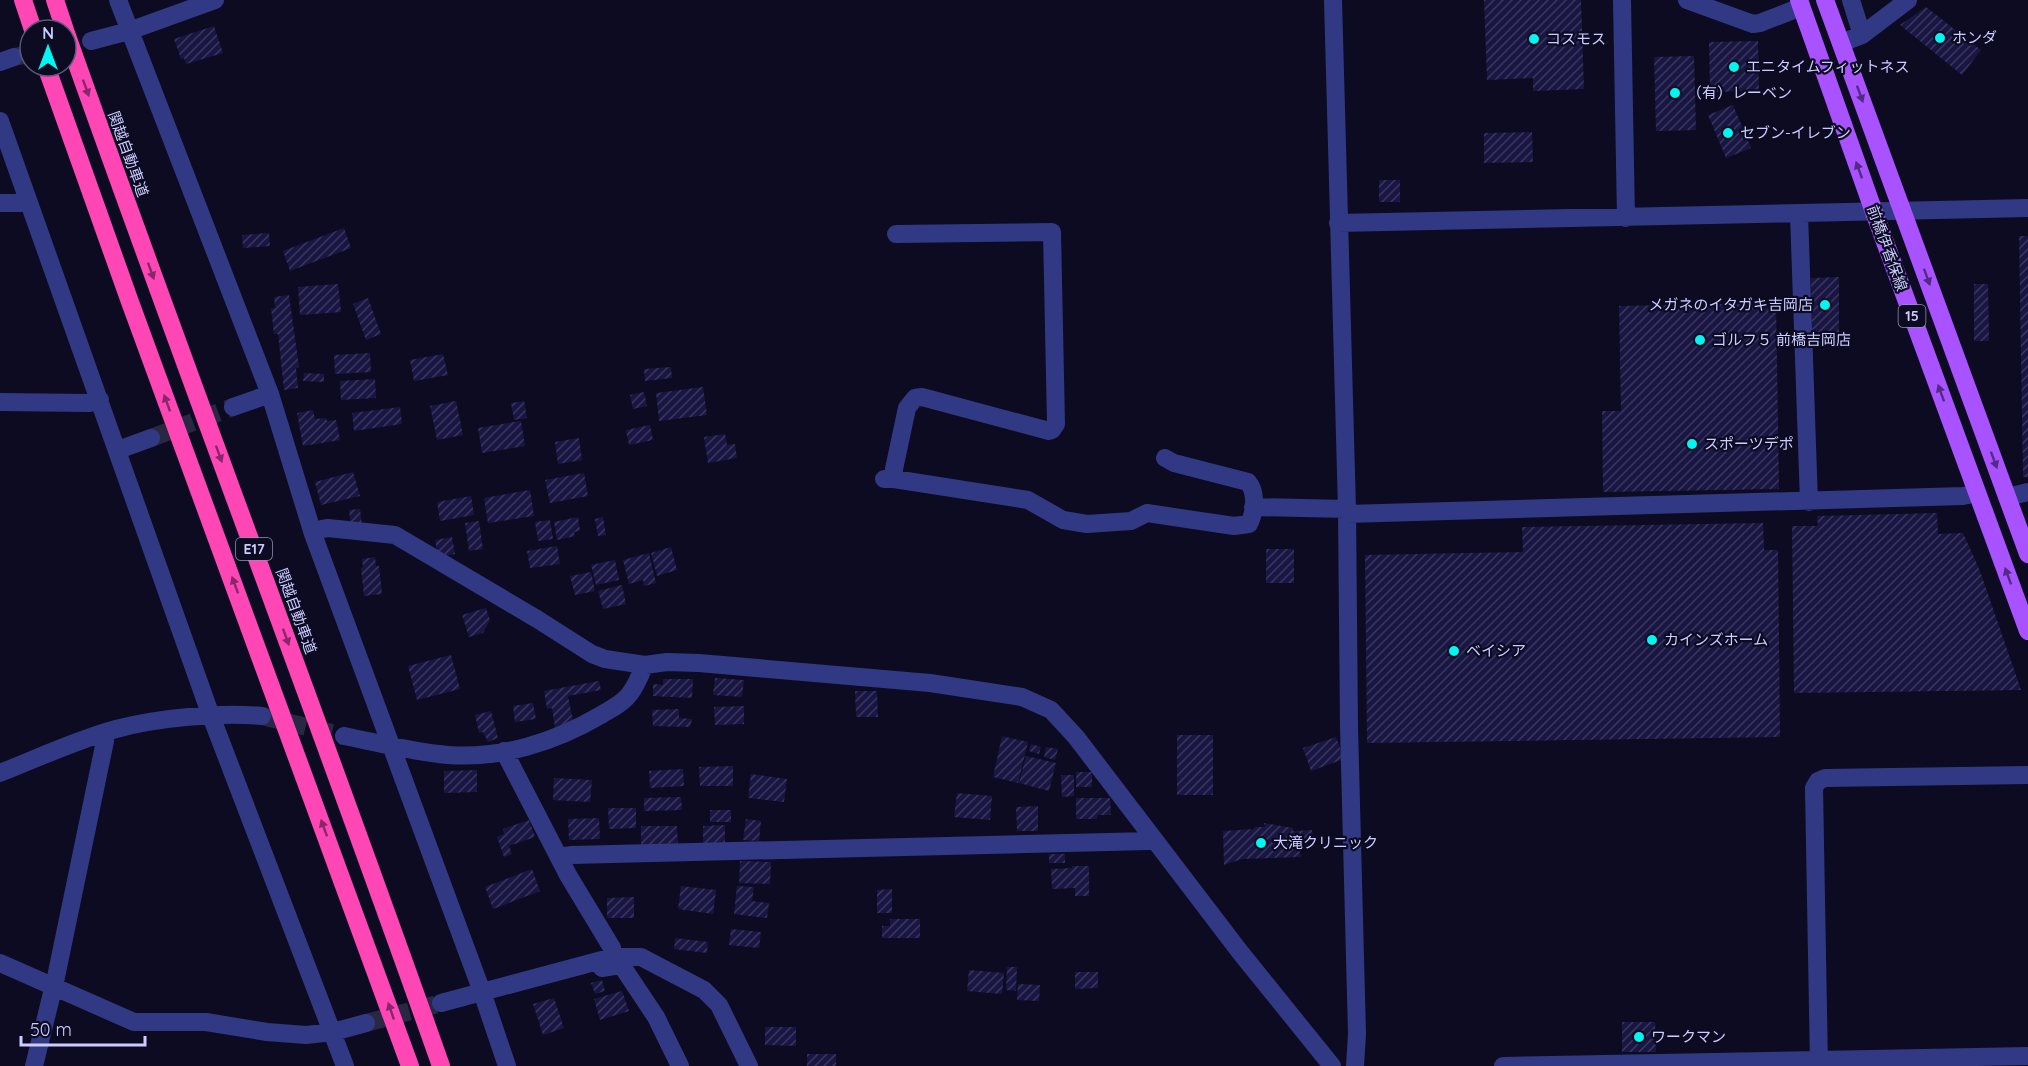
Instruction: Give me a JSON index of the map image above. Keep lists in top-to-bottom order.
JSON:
{
  "streets": {
    "highway": ["関越自動車道", "E17"],
    "main road": ["前橋伊香保線", "15"]
  },
  "places": [
    "ホンダ",
    "コスモス",
    "エニタイムフィットネス",
    "（有）レーベン",
    "セブン-イレブン",
    "メガネのイタガキ吉岡店",
    "ゴルフ５ 前橋吉岡店",
    "スポーツデポ",
    "カインズホーム",
    "ベイシア",
    "大滝クリニック",
    "ワークマン"
  ],
  "scale_bar": "50 m",
  "north": "top"
}
